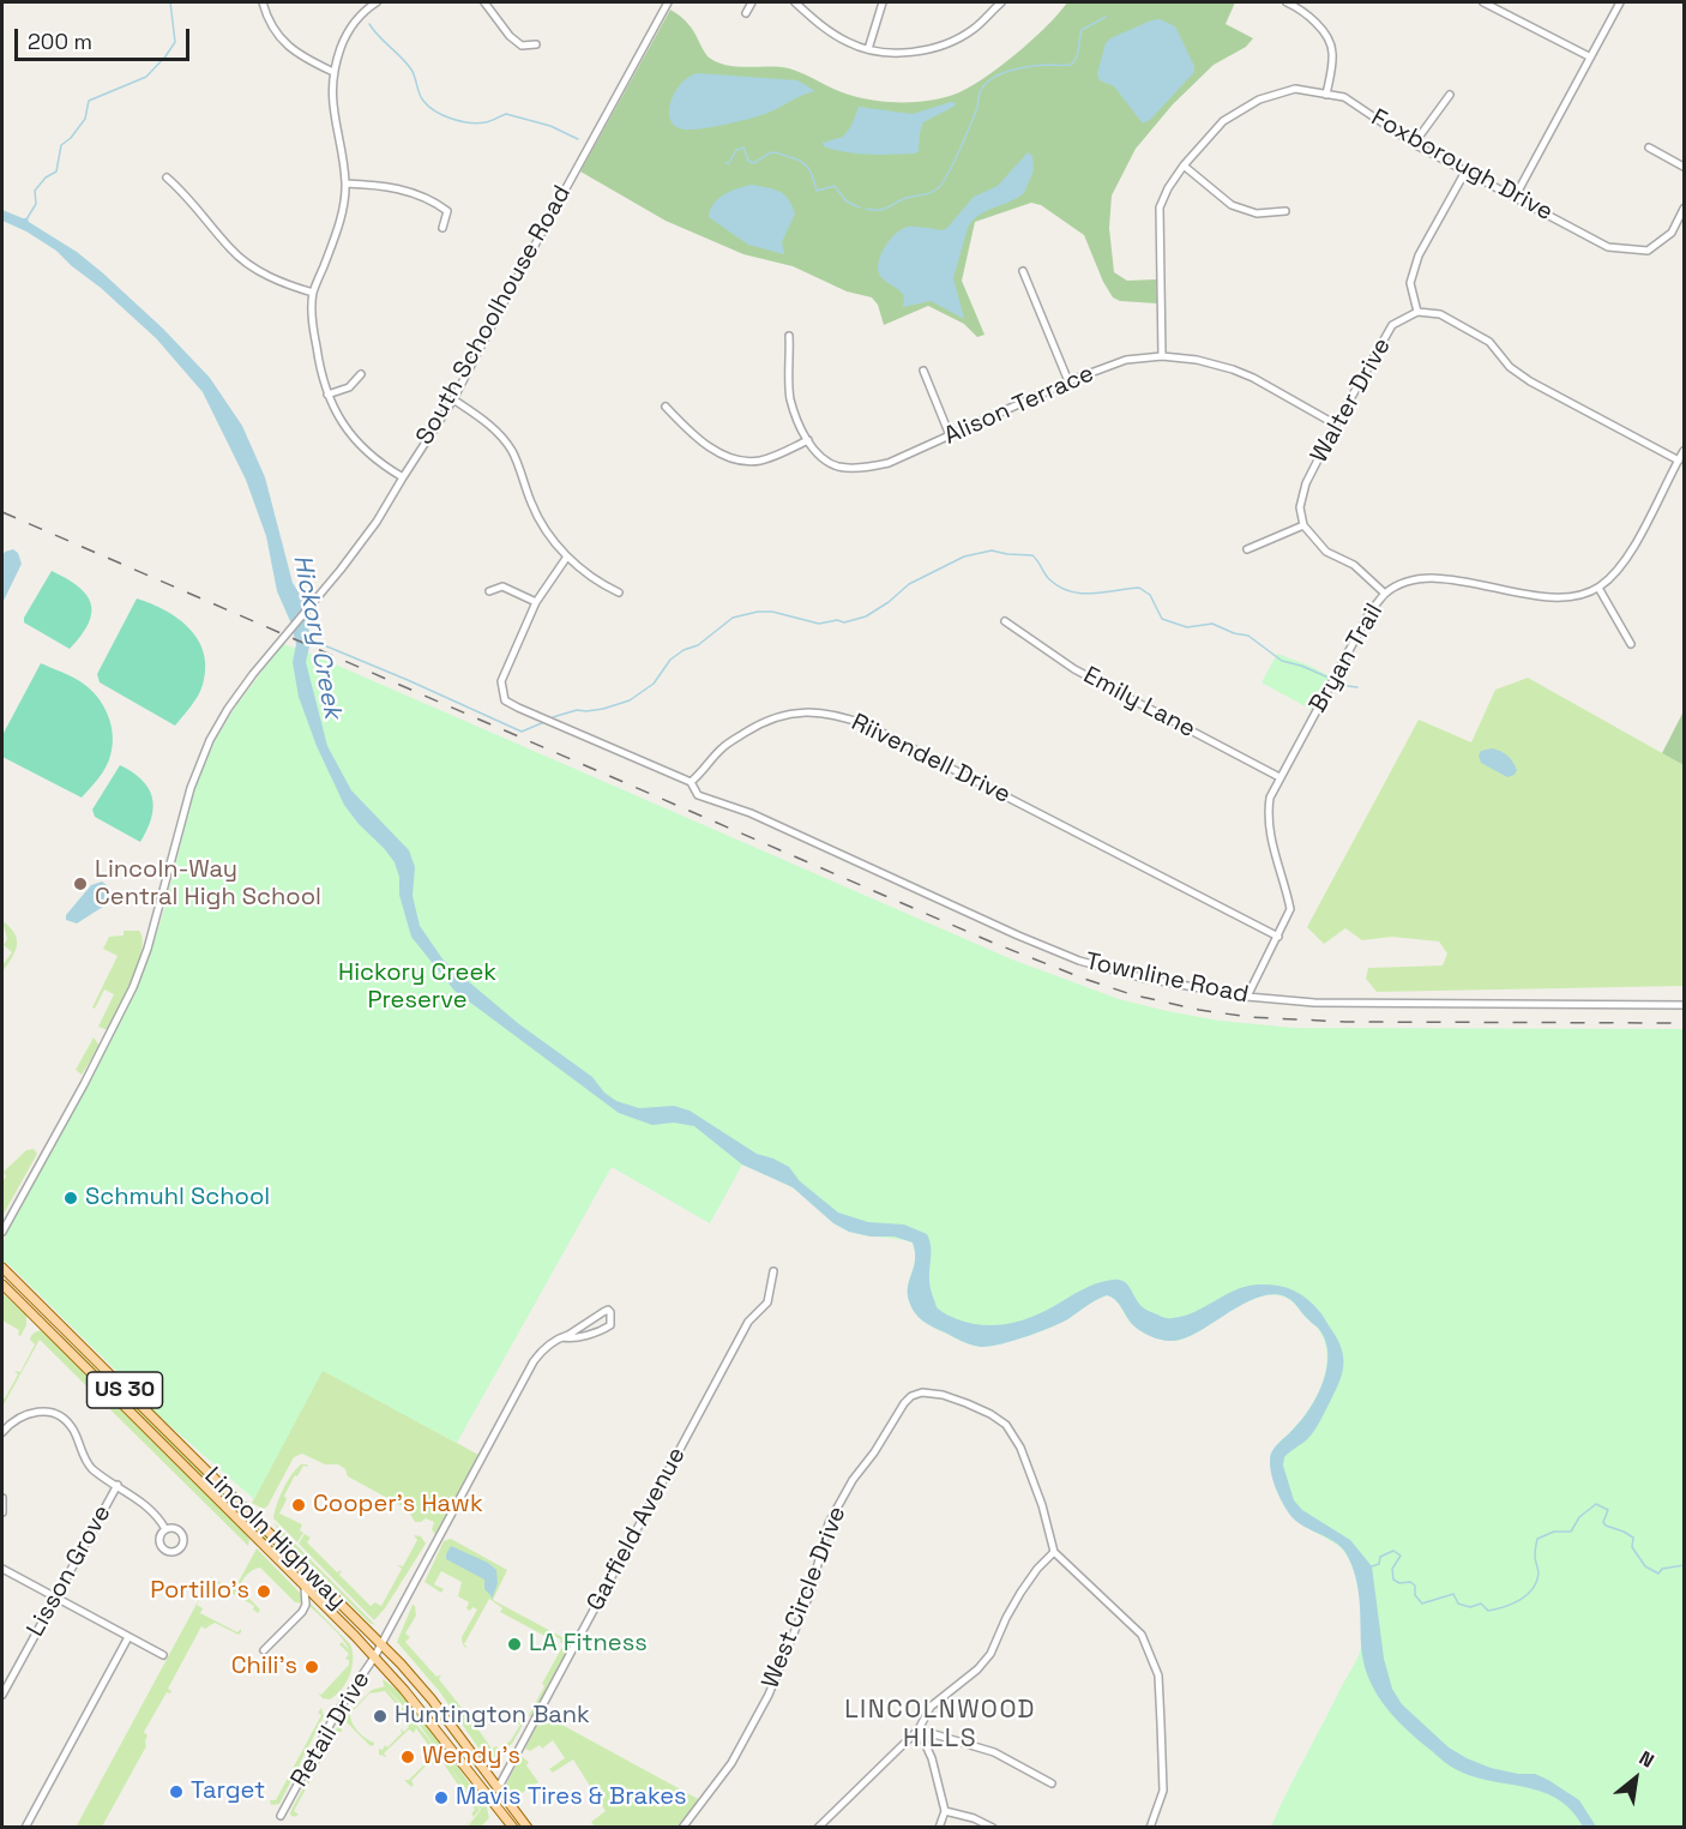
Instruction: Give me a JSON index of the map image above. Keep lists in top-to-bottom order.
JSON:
{
  "streets": {
    "main road": ["US 30", "Lincoln Highway"],
    "street": [
      "Foxborough Drive",
      "South Schoolhouse Road",
      "Walter Drive",
      "Alison Terrace",
      "Bryan Trail",
      "Emily Lane",
      "Riivendell Drive",
      "Townline Road",
      "Garfield Avenue",
      "Lisson Grove",
      "West Circle Drive",
      "Retail Drive"
    ]
  },
  "crossings": [
    ["Foxborough Drive", "Alison Terrace"],
    ["Walter Drive", "Alison Terrace"],
    ["Bryan Trail", "Emily Lane"],
    ["Bryan Trail", "Riivendell Drive"],
    ["Bryan Trail", "Townline Road"],
    ["Riivendell Drive", "Townline Road"],
    ["Garfield Avenue", "Lincoln Highway"],
    ["Lincoln Highway", "Retail Drive"]
  ],
  "districts": ["LINCOLNWOOD HILLS"],
  "water": ["Hickory Creek"],
  "parks": ["Hickory Creek Preserve"],
  "places": [
    "Lincoln-Way Central High School",
    "Schmuhl School",
    "Cooper's Hawk",
    "Portillo's",
    "LA Fitness",
    "Chili's",
    "Huntington Bank",
    "Wendy's",
    "Target",
    "Mavis Tires & Brakes"
  ],
  "scale_bar": "200 m",
  "north": "top right"
}
